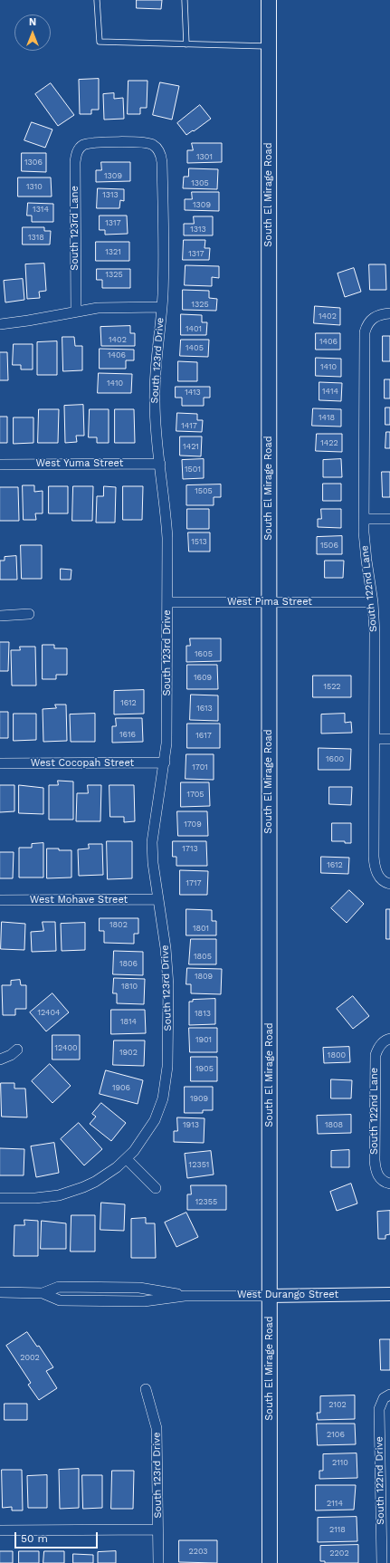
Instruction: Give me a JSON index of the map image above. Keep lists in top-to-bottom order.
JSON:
{
  "streets": {
    "main road": ["South El Mirage Road"],
    "street": [
      "South 123rd Lane",
      "South 123rd Drive",
      "West Yuma Street",
      "South 122nd Lane",
      "West Pima Street",
      "West Cocopah Street",
      "West Mohave Street",
      "West Durango Street",
      "South 122nd Drive"
    ]
  },
  "crossings": [
    ["South El Mirage Road", "West Pima Street"],
    ["South El Mirage Road", "West Durango Street"],
    ["South 123rd Lane", "South 123rd Drive"],
    ["South 123rd Drive", "West Yuma Street"],
    ["South 123rd Drive", "West Pima Street"],
    ["South 123rd Drive", "West Cocopah Street"],
    ["South 123rd Drive", "West Mohave Street"],
    ["South 122nd Lane", "West Pima Street"]
  ],
  "house_numbers": [
    "1301",
    "1306",
    "1309",
    "1305",
    "1310",
    "1313",
    "1309",
    "1314",
    "1317",
    "1313",
    "1318",
    "1321",
    "1317",
    "1325",
    "1325",
    "1402",
    "1401",
    "1402",
    "1406",
    "1405",
    "1406",
    "1410",
    "1410",
    "1414",
    "1413",
    "1418",
    "1417",
    "1422",
    "1421",
    "1501",
    "1505",
    "1513",
    "1506",
    "1605",
    "1609",
    "1522",
    "1612",
    "1613",
    "1616",
    "1617",
    "1600",
    "1701",
    "1705",
    "1709",
    "1713",
    "1612",
    "1717",
    "1802",
    "1801",
    "1805",
    "1806",
    "1809",
    "1810",
    "12404",
    "1813",
    "1814",
    "1901",
    "12400",
    "1902",
    "1800",
    "1905",
    "1906",
    "1909",
    "1913",
    "1808",
    "12351",
    "12355",
    "2002",
    "2102",
    "2106",
    "2110",
    "2114",
    "2118",
    "2203",
    "2202"
  ],
  "scale_bar": "50 m",
  "north": "top"
}
